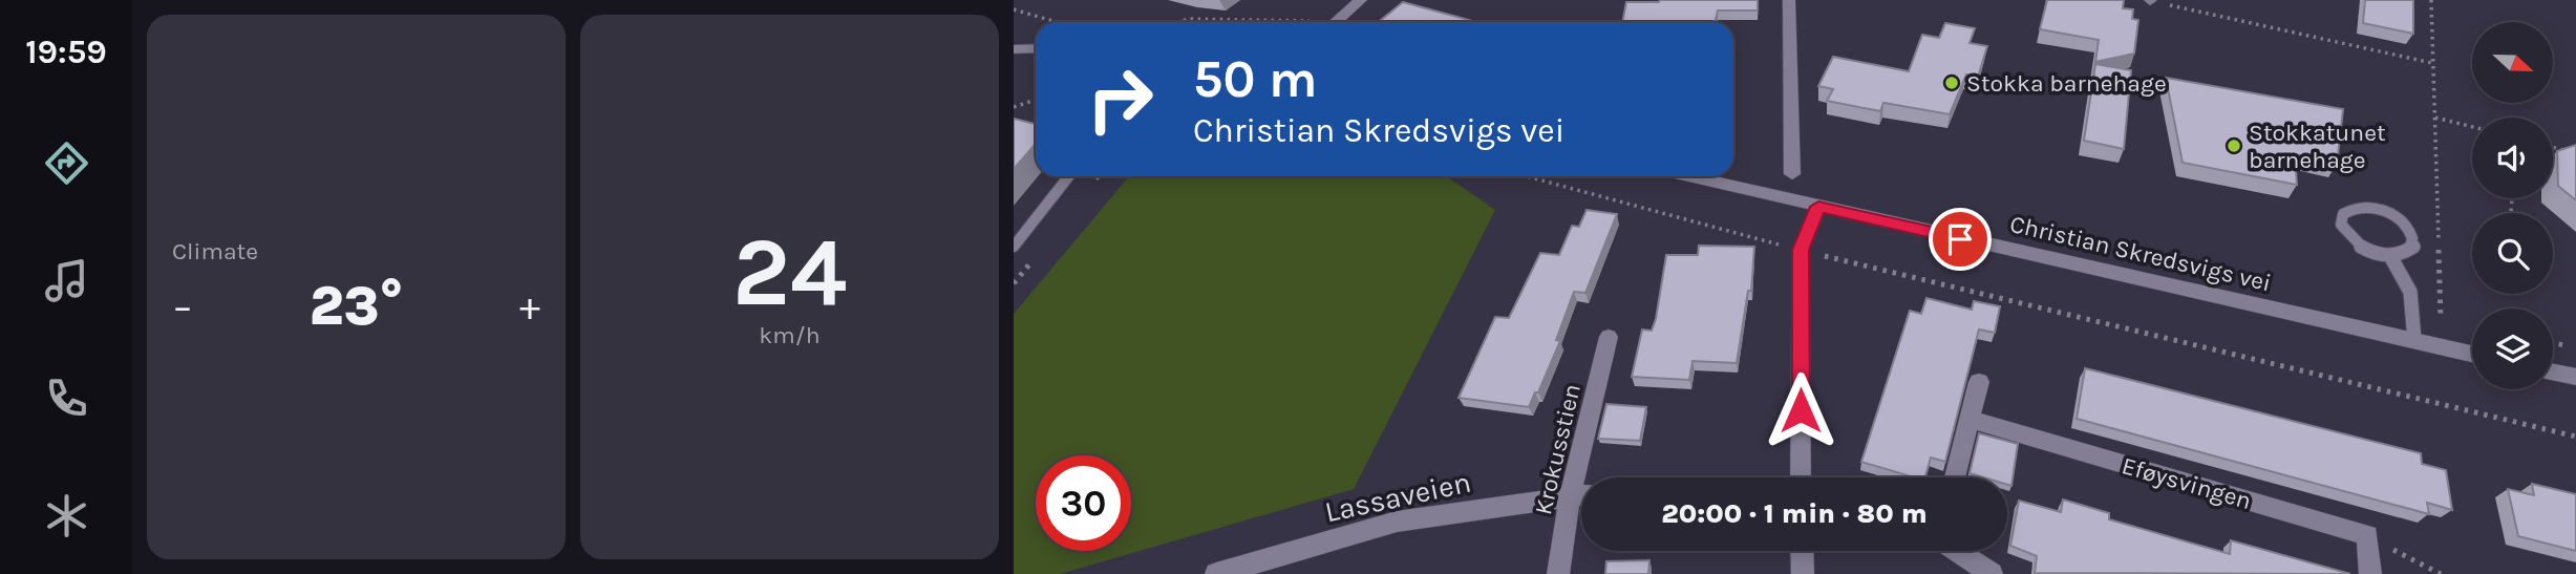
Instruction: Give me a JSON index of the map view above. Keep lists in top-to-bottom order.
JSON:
{
  "streets": {
    "street": [
      "Christian Skredsvigs vei",
      "Krokusstien",
      "Eføysvingen",
      "Lassaveien"
    ]
  },
  "crossings": [
    ["Krokusstien", "Lassaveien"]
  ],
  "places": ["Stokka barnehage", "Stokkatunet barnehage"],
  "north": "right",
  "page": {
    "tabs": "19:59",
    "tile": [
      "Climate",
      ["24", "km/h"]
    ],
    "turn": ["50 m", "Christian Skredsvigs vei"],
    "heat": ["−", "23°", "+"],
    "limit": "30",
    "trip": "20:00 · 1 min · 80 m"
  }
}
